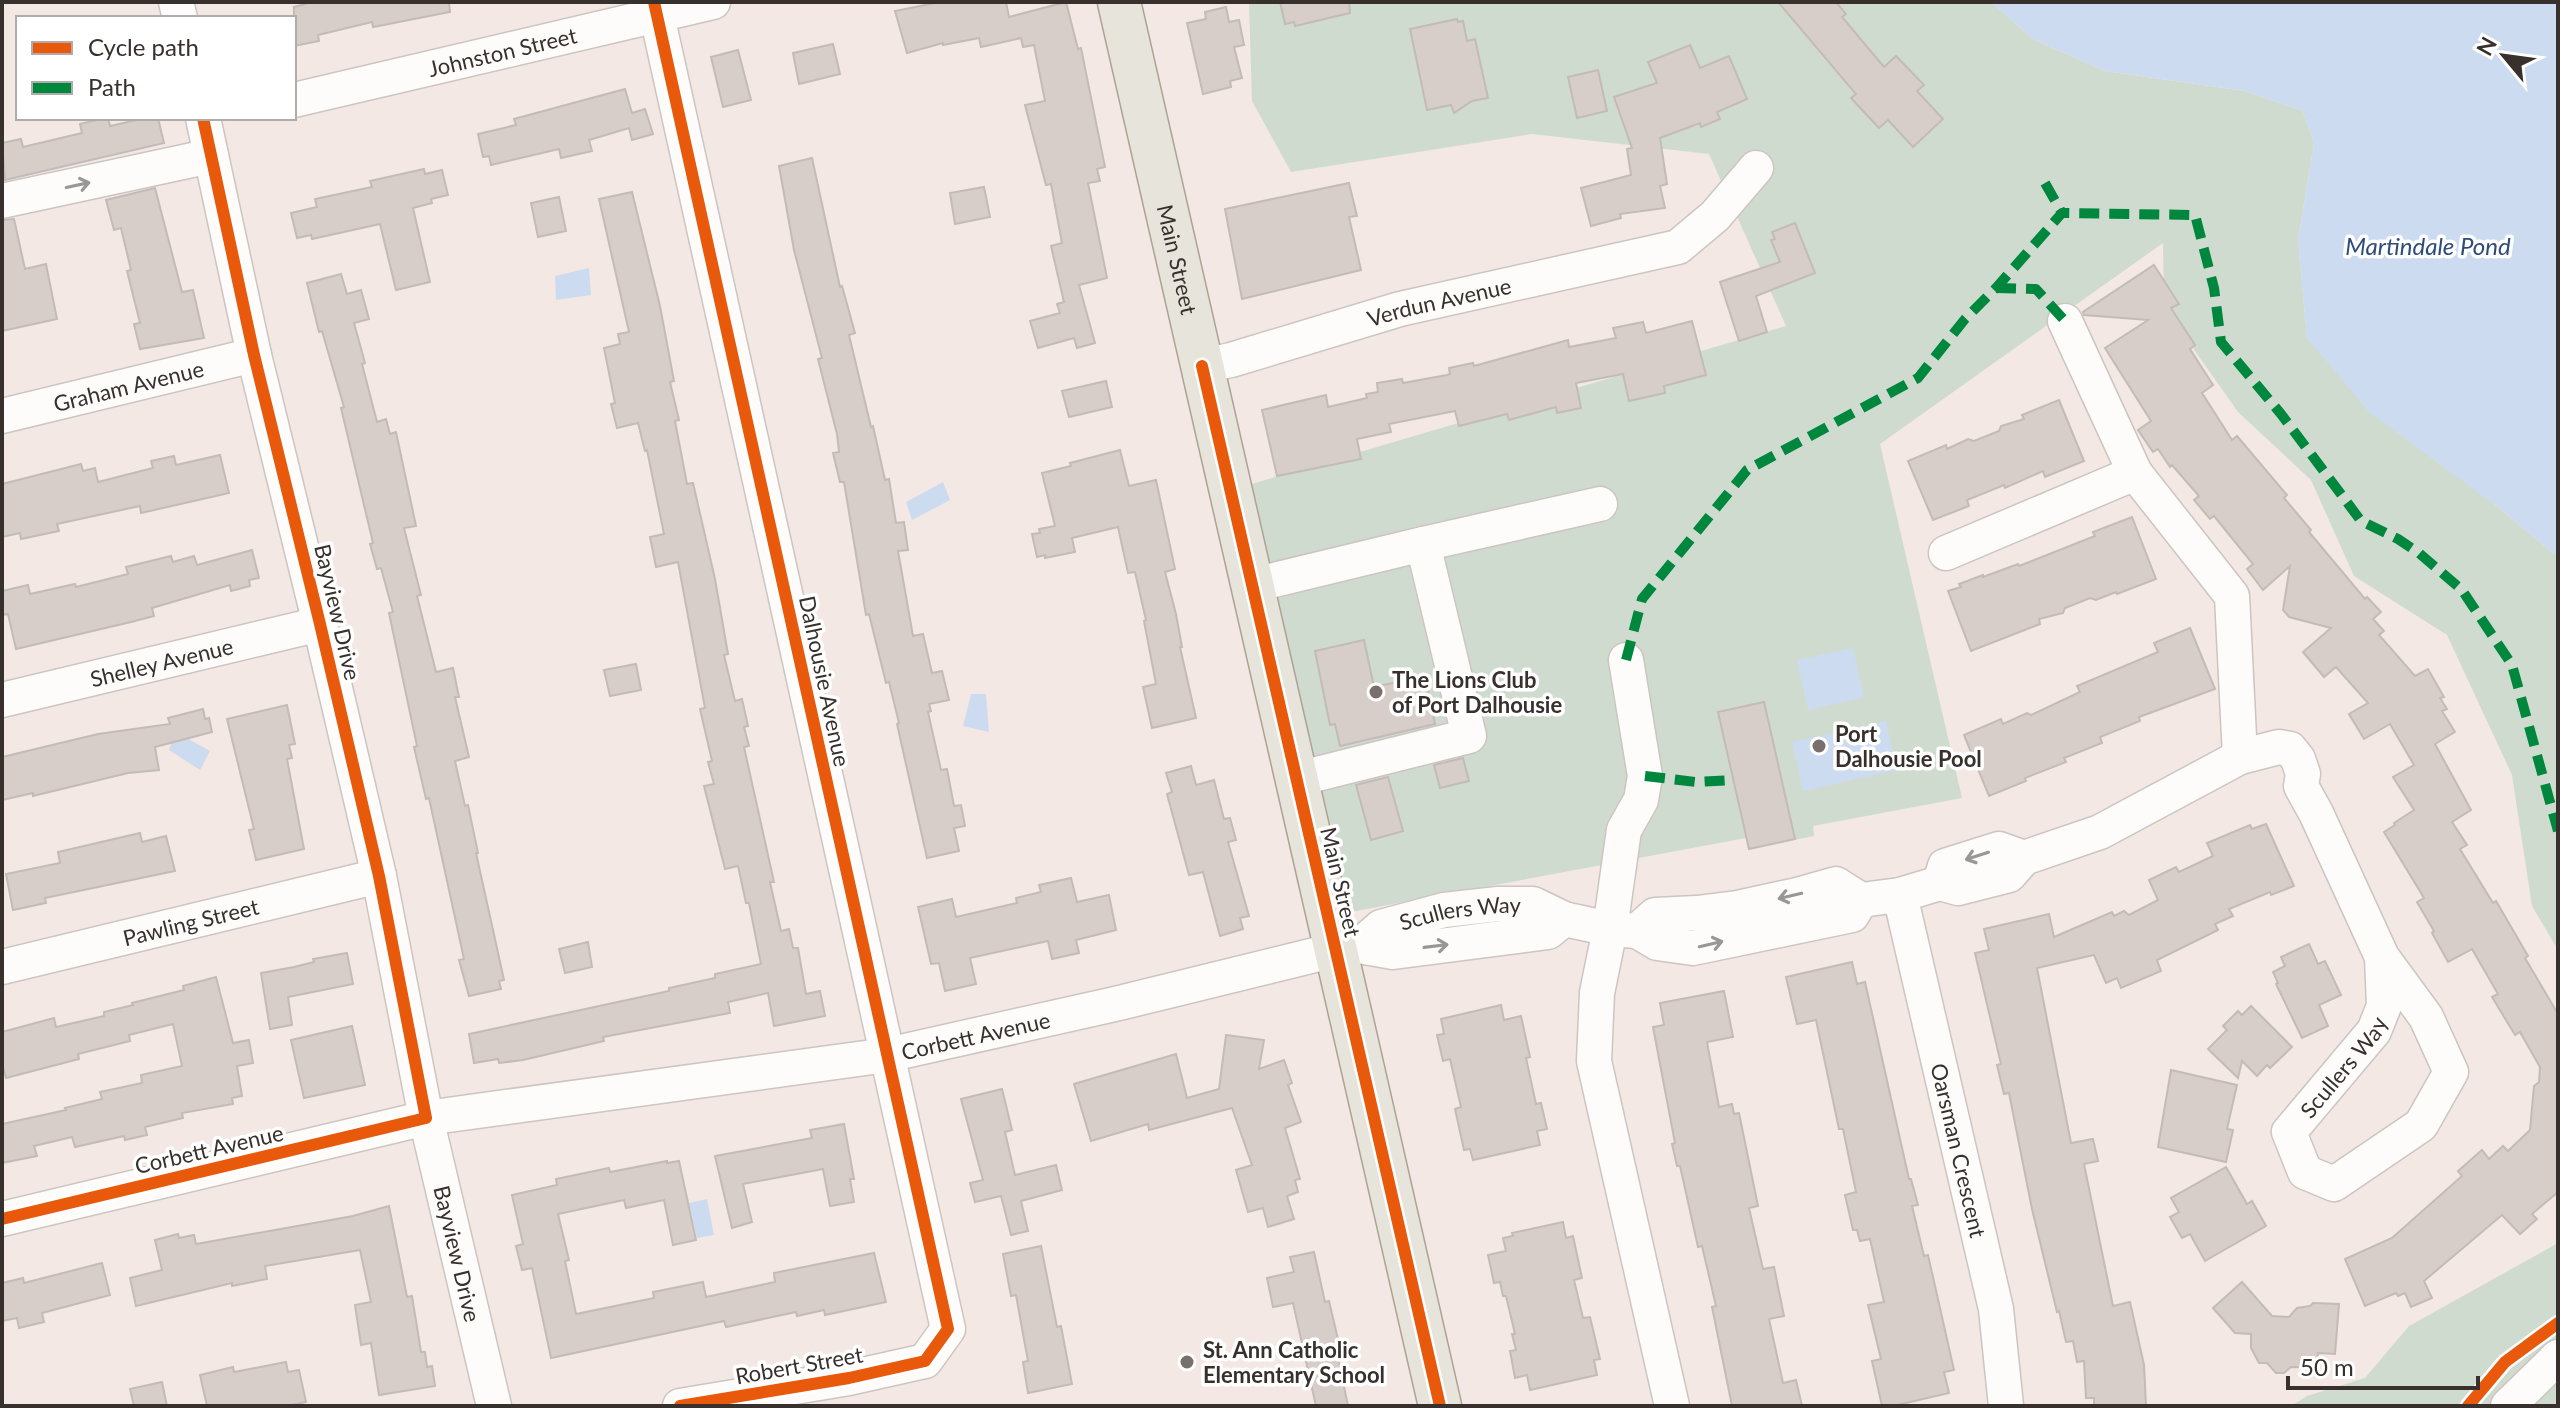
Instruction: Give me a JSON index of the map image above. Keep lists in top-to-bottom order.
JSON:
{
  "streets": {
    "main road": ["Main Street"],
    "street": [
      "Johnston Street",
      "Verdun Avenue",
      "Graham Avenue",
      "Bayview Drive",
      "Shelley Avenue",
      "Dalhousie Avenue",
      "Scullers Way",
      "Pawling Street",
      "Corbett Avenue",
      "Oarsman Crescent",
      "Robert Street"
    ]
  },
  "crossings": [
    ["Johnston Street", "Dalhousie Avenue"],
    ["Main Street", "Verdun Avenue"],
    ["Main Street", "Scullers Way"],
    ["Main Street", "Corbett Avenue"],
    ["Graham Avenue", "Bayview Drive"],
    ["Bayview Drive", "Shelley Avenue"],
    ["Bayview Drive", "Pawling Street"],
    ["Bayview Drive", "Corbett Avenue"],
    ["Dalhousie Avenue", "Corbett Avenue"],
    ["Dalhousie Avenue", "Robert Street"],
    ["Scullers Way", "Corbett Avenue"],
    ["Scullers Way", "Oarsman Crescent"]
  ],
  "water": ["Martindale Pond"],
  "places": ["The Lions Club of Port Dalhousie", "Port Dalhousie Pool", "St. Ann Catholic Elementary School"],
  "legend": ["Cycle path", "Path"],
  "scale_bar": "50 m",
  "north": "top left"
}
